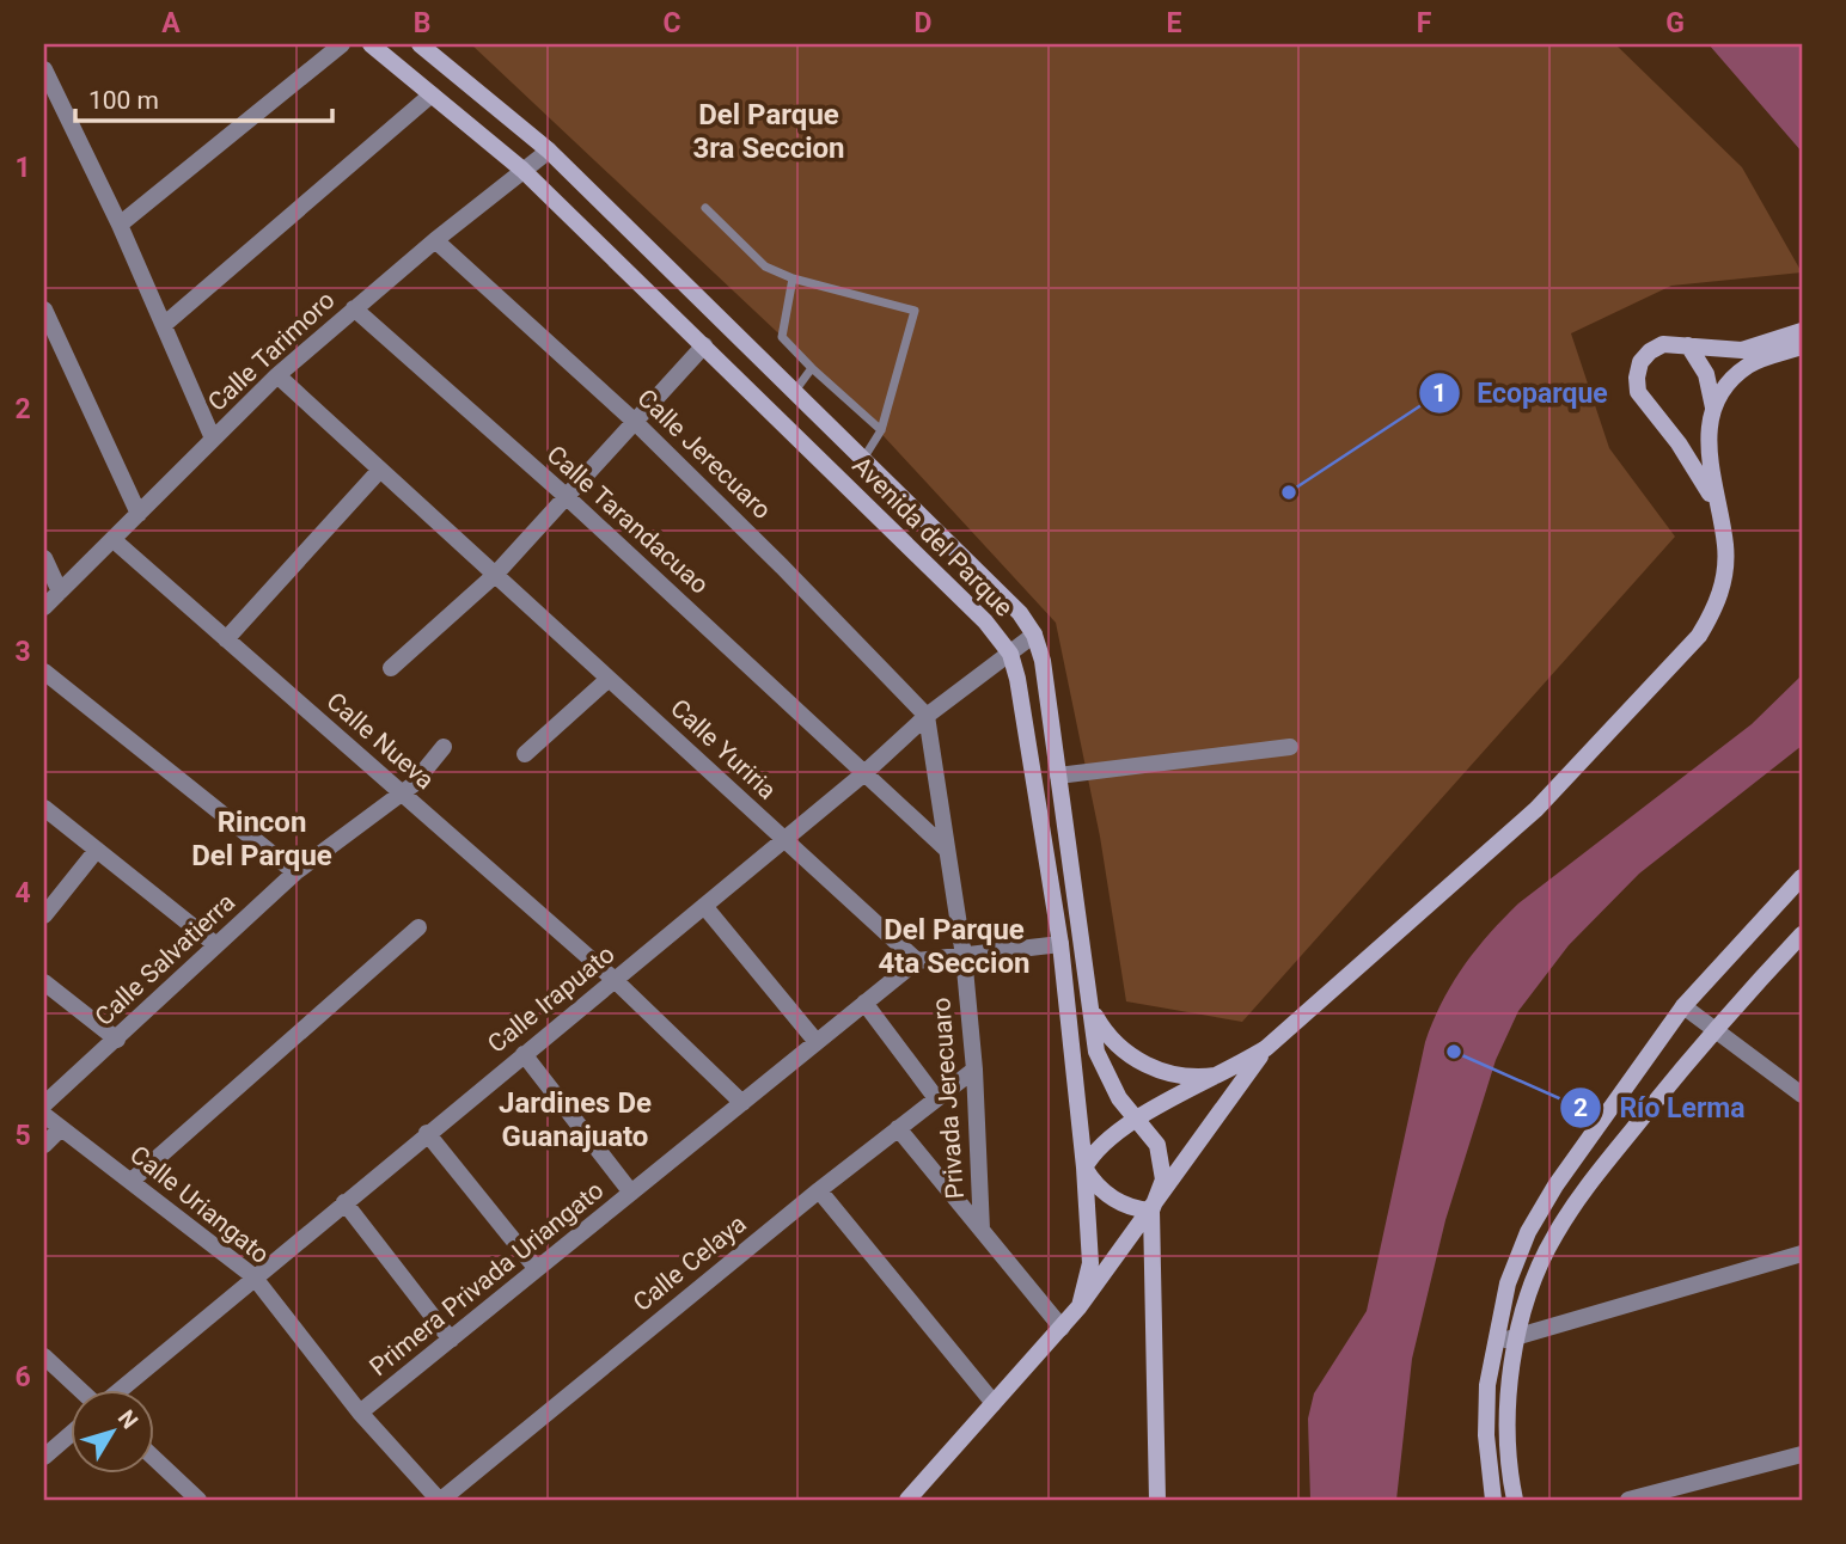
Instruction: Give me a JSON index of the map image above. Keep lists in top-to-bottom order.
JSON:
{
  "streets": {
    "street": [
      "Calle Tarimoro",
      "Calle Jerecuaro",
      "Calle Tarandacuao",
      "Avenida del Parque",
      "Calle Nueva",
      "Calle Yuriria",
      "Calle Salvatierra",
      "Calle Irapuato",
      "Privada Jerecuaro",
      "Calle Uriangato",
      "Calle Celaya",
      "Primera Privada Uriangato"
    ]
  },
  "crossings": [
    ["Calle Tarimoro", "Calle Jerecuaro"],
    ["Calle Tarimoro", "Calle Tarandacuao"],
    ["Calle Tarimoro", "Avenida del Parque"],
    ["Calle Tarimoro", "Calle Nueva"],
    ["Calle Tarimoro", "Calle Yuriria"],
    ["Calle Jerecuaro", "Calle Irapuato"],
    ["Calle Jerecuaro", "Privada Jerecuaro"],
    ["Calle Tarandacuao", "Calle Irapuato"],
    ["Calle Tarandacuao", "Privada Jerecuaro"],
    ["Avenida del Parque", "Calle Irapuato"],
    ["Calle Nueva", "Calle Salvatierra"],
    ["Calle Nueva", "Calle Irapuato"],
    ["Calle Nueva", "Primera Privada Uriangato"],
    ["Calle Yuriria", "Calle Irapuato"],
    ["Calle Yuriria", "Primera Privada Uriangato"],
    ["Calle Irapuato", "Privada Jerecuaro"],
    ["Calle Irapuato", "Calle Uriangato"],
    ["Privada Jerecuaro", "Calle Celaya"],
    ["Calle Uriangato", "Calle Celaya"],
    ["Calle Uriangato", "Primera Privada Uriangato"]
  ],
  "districts": [
    "Del Parque 3ra Seccion",
    "Rincon Del Parque",
    "Del Parque 4ta Seccion",
    "Jardines De Guanajuato"
  ],
  "places": ["Ecoparque", "Río Lerma"],
  "scale_bar": "100 m",
  "north": "top right",
  "grid": {
    "columns": [
      "A",
      "B",
      "C",
      "D",
      "E",
      "F",
      "G"
    ],
    "rows": [
      "1",
      "2",
      "3",
      "4",
      "5",
      "6"
    ]
  }
}
